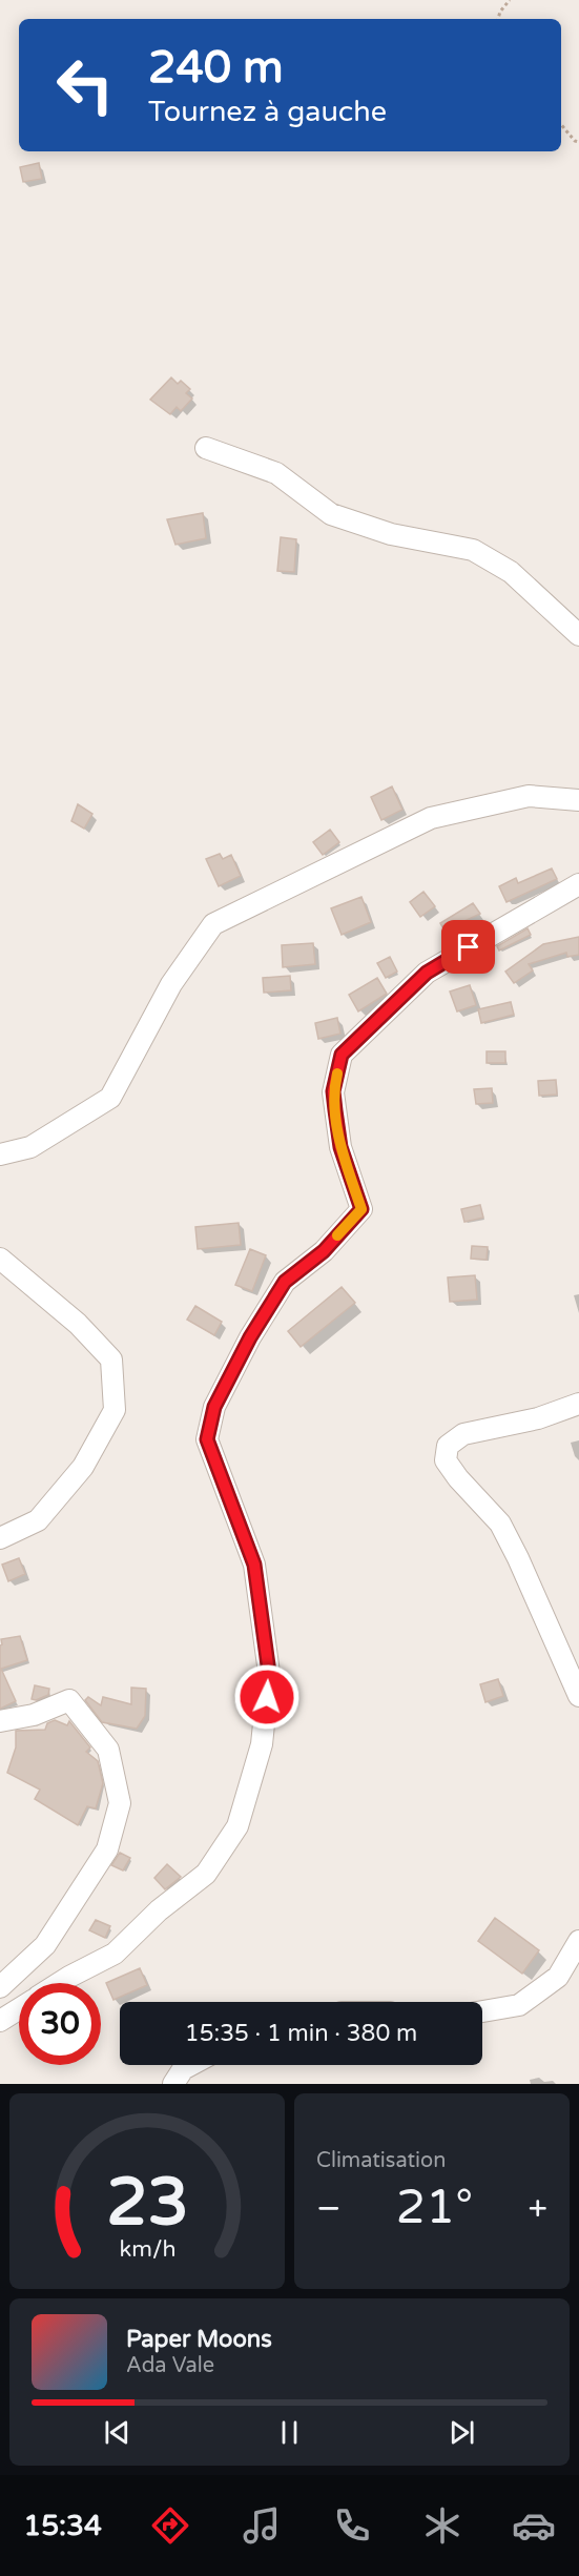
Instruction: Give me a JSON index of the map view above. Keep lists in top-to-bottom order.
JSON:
{
  "page": {
    "turn": ["240 m", "Tournez à gauche"],
    "limit": "30",
    "trip": "15:35 · 1 min · 380 m",
    "tile": "Climatisation",
    "heat": ["−", "21°", "+"],
    "song": ["Paper Moons", "Ada Vale"],
    "tabs": "15:34",
    "gauge": ["23", "km/h"]
  }
}
